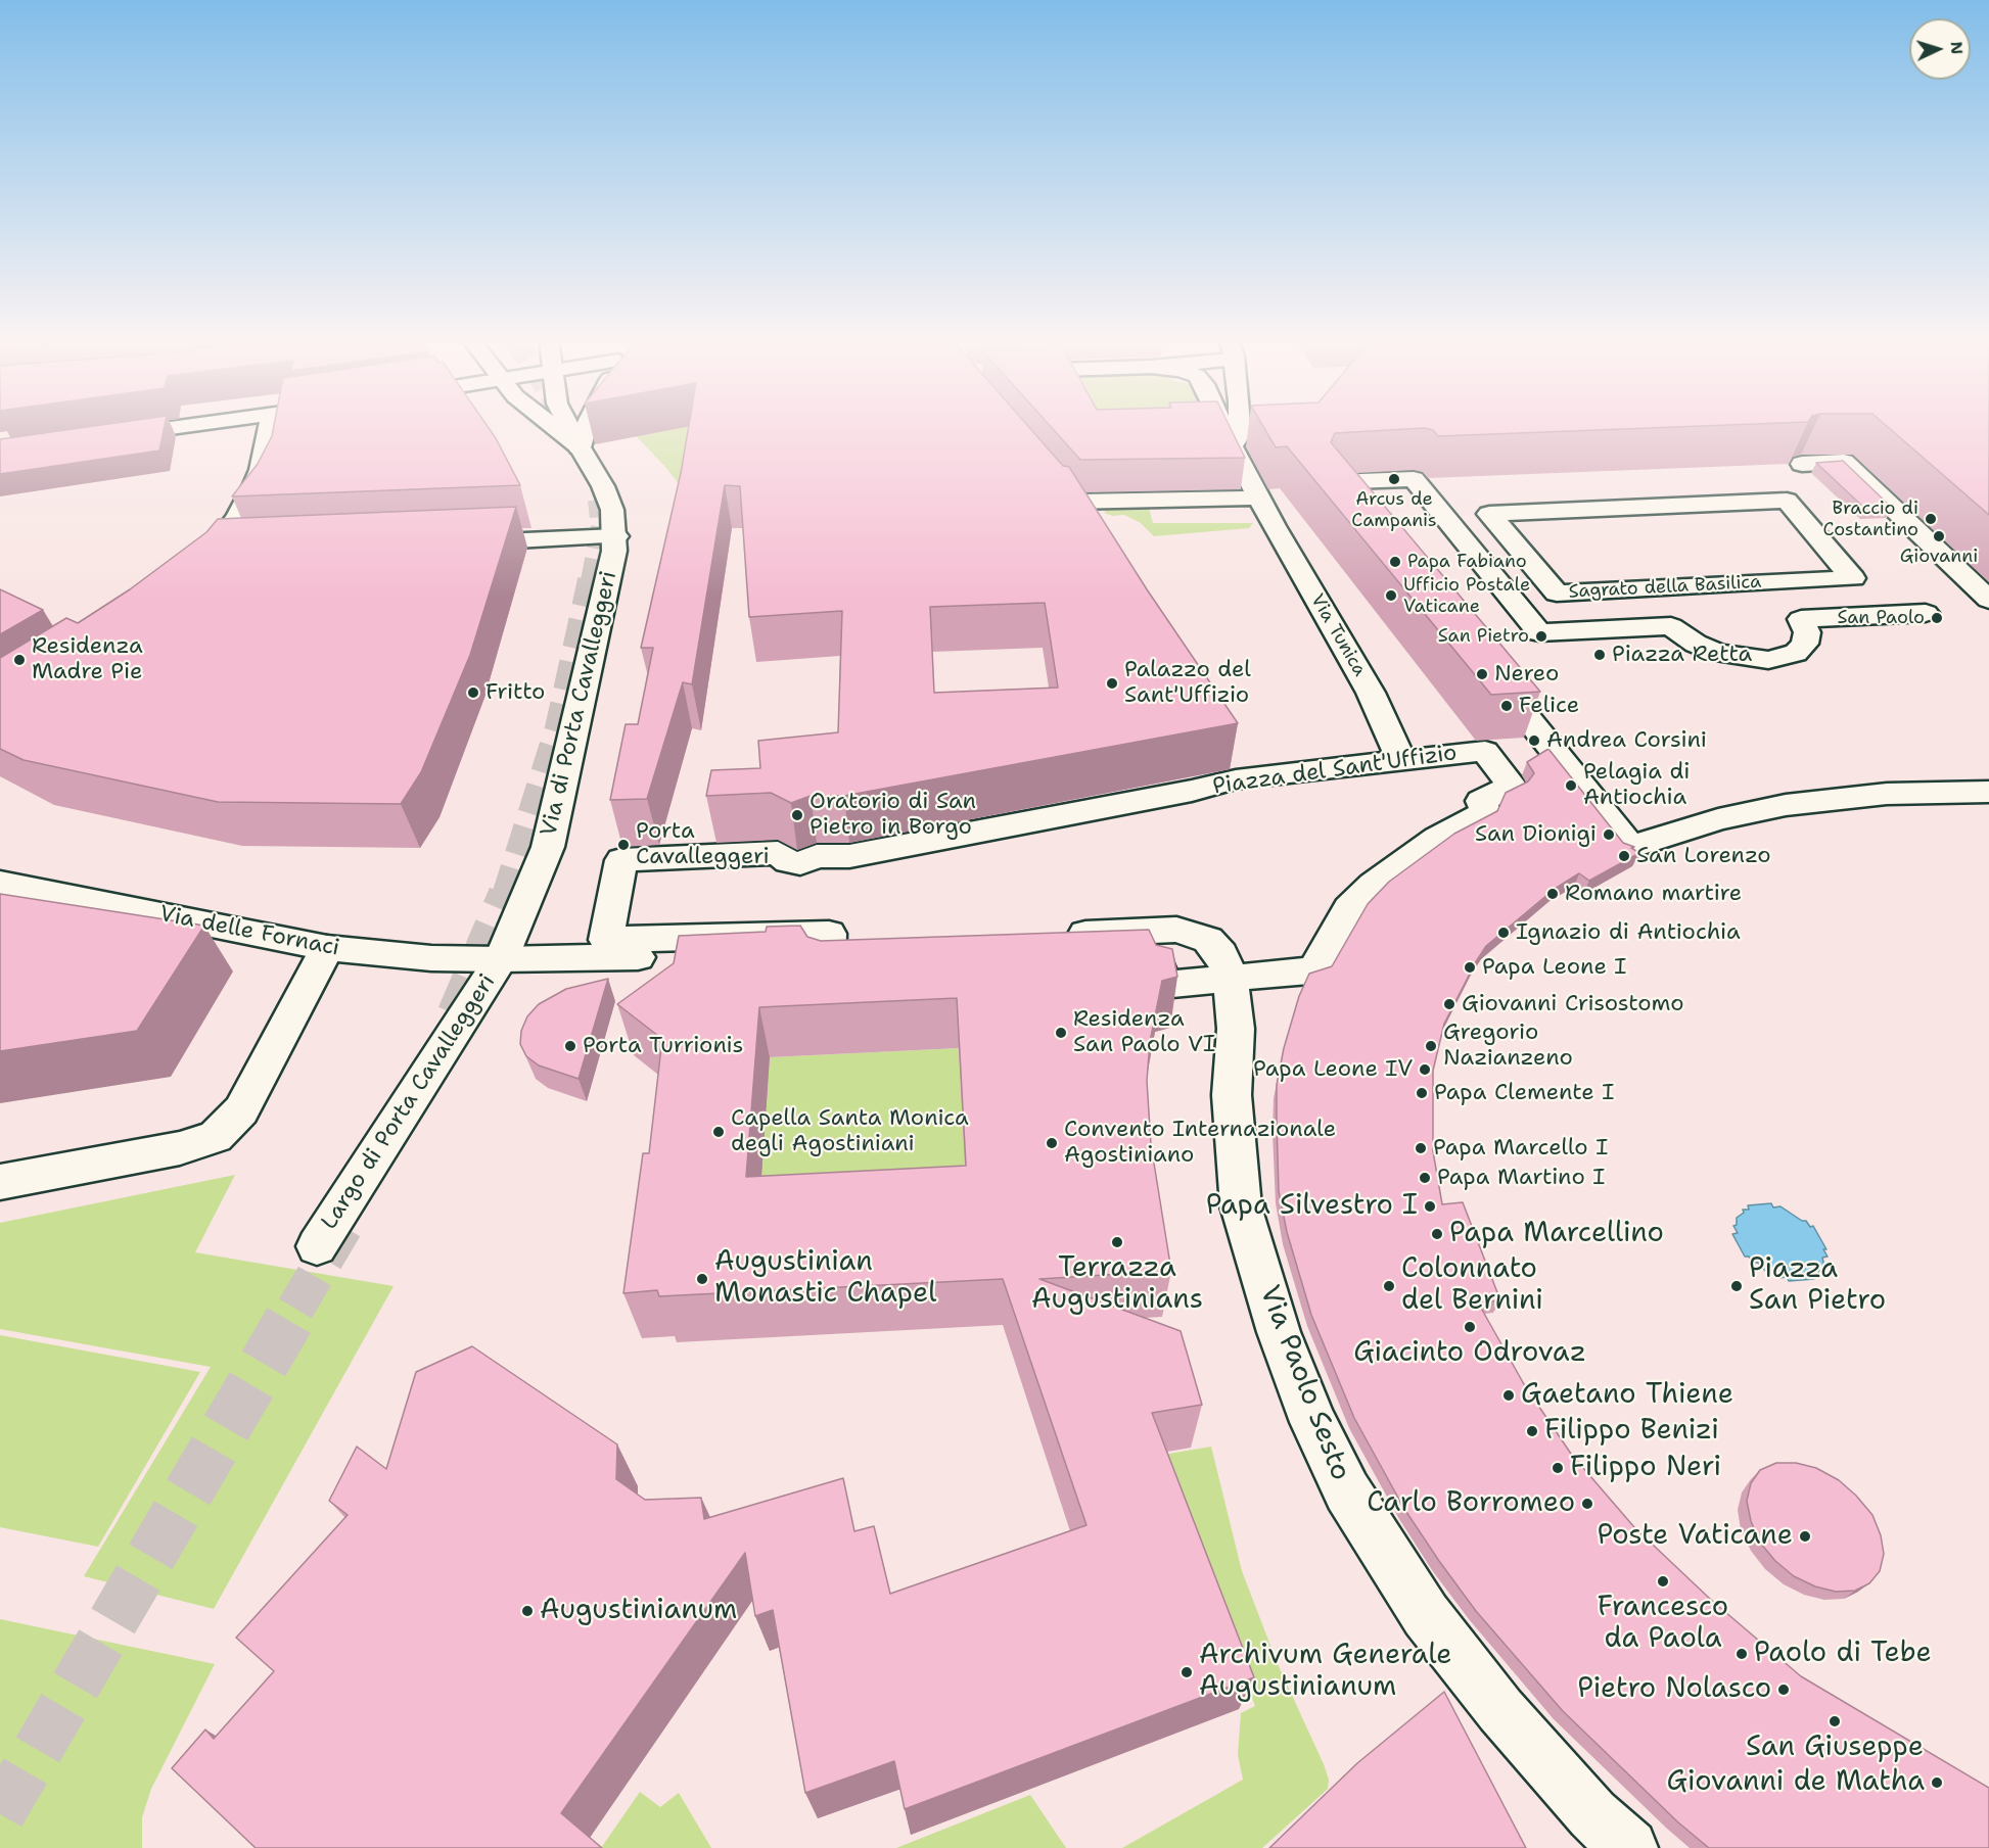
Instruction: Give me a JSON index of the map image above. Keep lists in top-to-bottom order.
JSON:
{
  "streets": {
    "street": [
      "Sagrato della Basilica",
      "Via Tunica",
      "Via di Porta Cavalleggeri",
      "Piazza del Sant'Uffizio",
      "Via delle Fornaci",
      "Largo di Porta Cavalleggeri",
      "Via Paolo Sesto"
    ]
  },
  "crossings": [
    ["Via Tunica", "Piazza del Sant'Uffizio"],
    ["Via di Porta Cavalleggeri", "Via delle Fornaci"],
    ["Via di Porta Cavalleggeri", "Largo di Porta Cavalleggeri"],
    ["Piazza del Sant'Uffizio", "Via Paolo Sesto"],
    ["Via delle Fornaci", "Largo di Porta Cavalleggeri"]
  ],
  "places": [
    "Arcus de Campanis",
    "Braccio di Costantino",
    "Giovanni",
    "Papa Fabiano",
    "Ufficio Postale Vaticane",
    "San Paolo",
    "San Pietro",
    "Piazza Retta",
    "Residenza Madre Pie",
    "Nereo",
    "Palazzo del Sant'Uffizio",
    "Fritto",
    "Felice",
    "Andrea Corsini",
    "Pelagia di Antiochia",
    "Oratorio di San Pietro in Borgo",
    "San Dionigi",
    "Porta Cavalleggeri",
    "San Lorenzo",
    "Romano martire",
    "Ignazio di Antiochia",
    "Papa Leone I",
    "Giovanni Crisostomo",
    "Residenza San Paolo VI",
    "Porta Turrionis",
    "Gregorio Nazianzeno",
    "Papa Leone IV",
    "Papa Clemente I",
    "Capella Santa Monica degli Agostiniani",
    "Convento Internazionale Agostiniano",
    "Papa Marcello I",
    "Papa Martino I",
    "Papa Silvestro I",
    "Papa Marcellino",
    "Terrazza Augustinians",
    "Augustinian Monastic Chapel",
    "Colonnato del Bernini",
    "Piazza San Pietro",
    "Giacinto Odrovaz",
    "Gaetano Thiene",
    "Filippo Benizi",
    "Filippo Neri",
    "Carlo Borromeo",
    "Poste Vaticane",
    "Francesco da Paola",
    "Augustinianum",
    "Paolo di Tebe",
    "Archivum Generale Augustinianum",
    "Pietro Nolasco",
    "San Giuseppe",
    "Giovanni de Matha"
  ],
  "north": "right"
}
